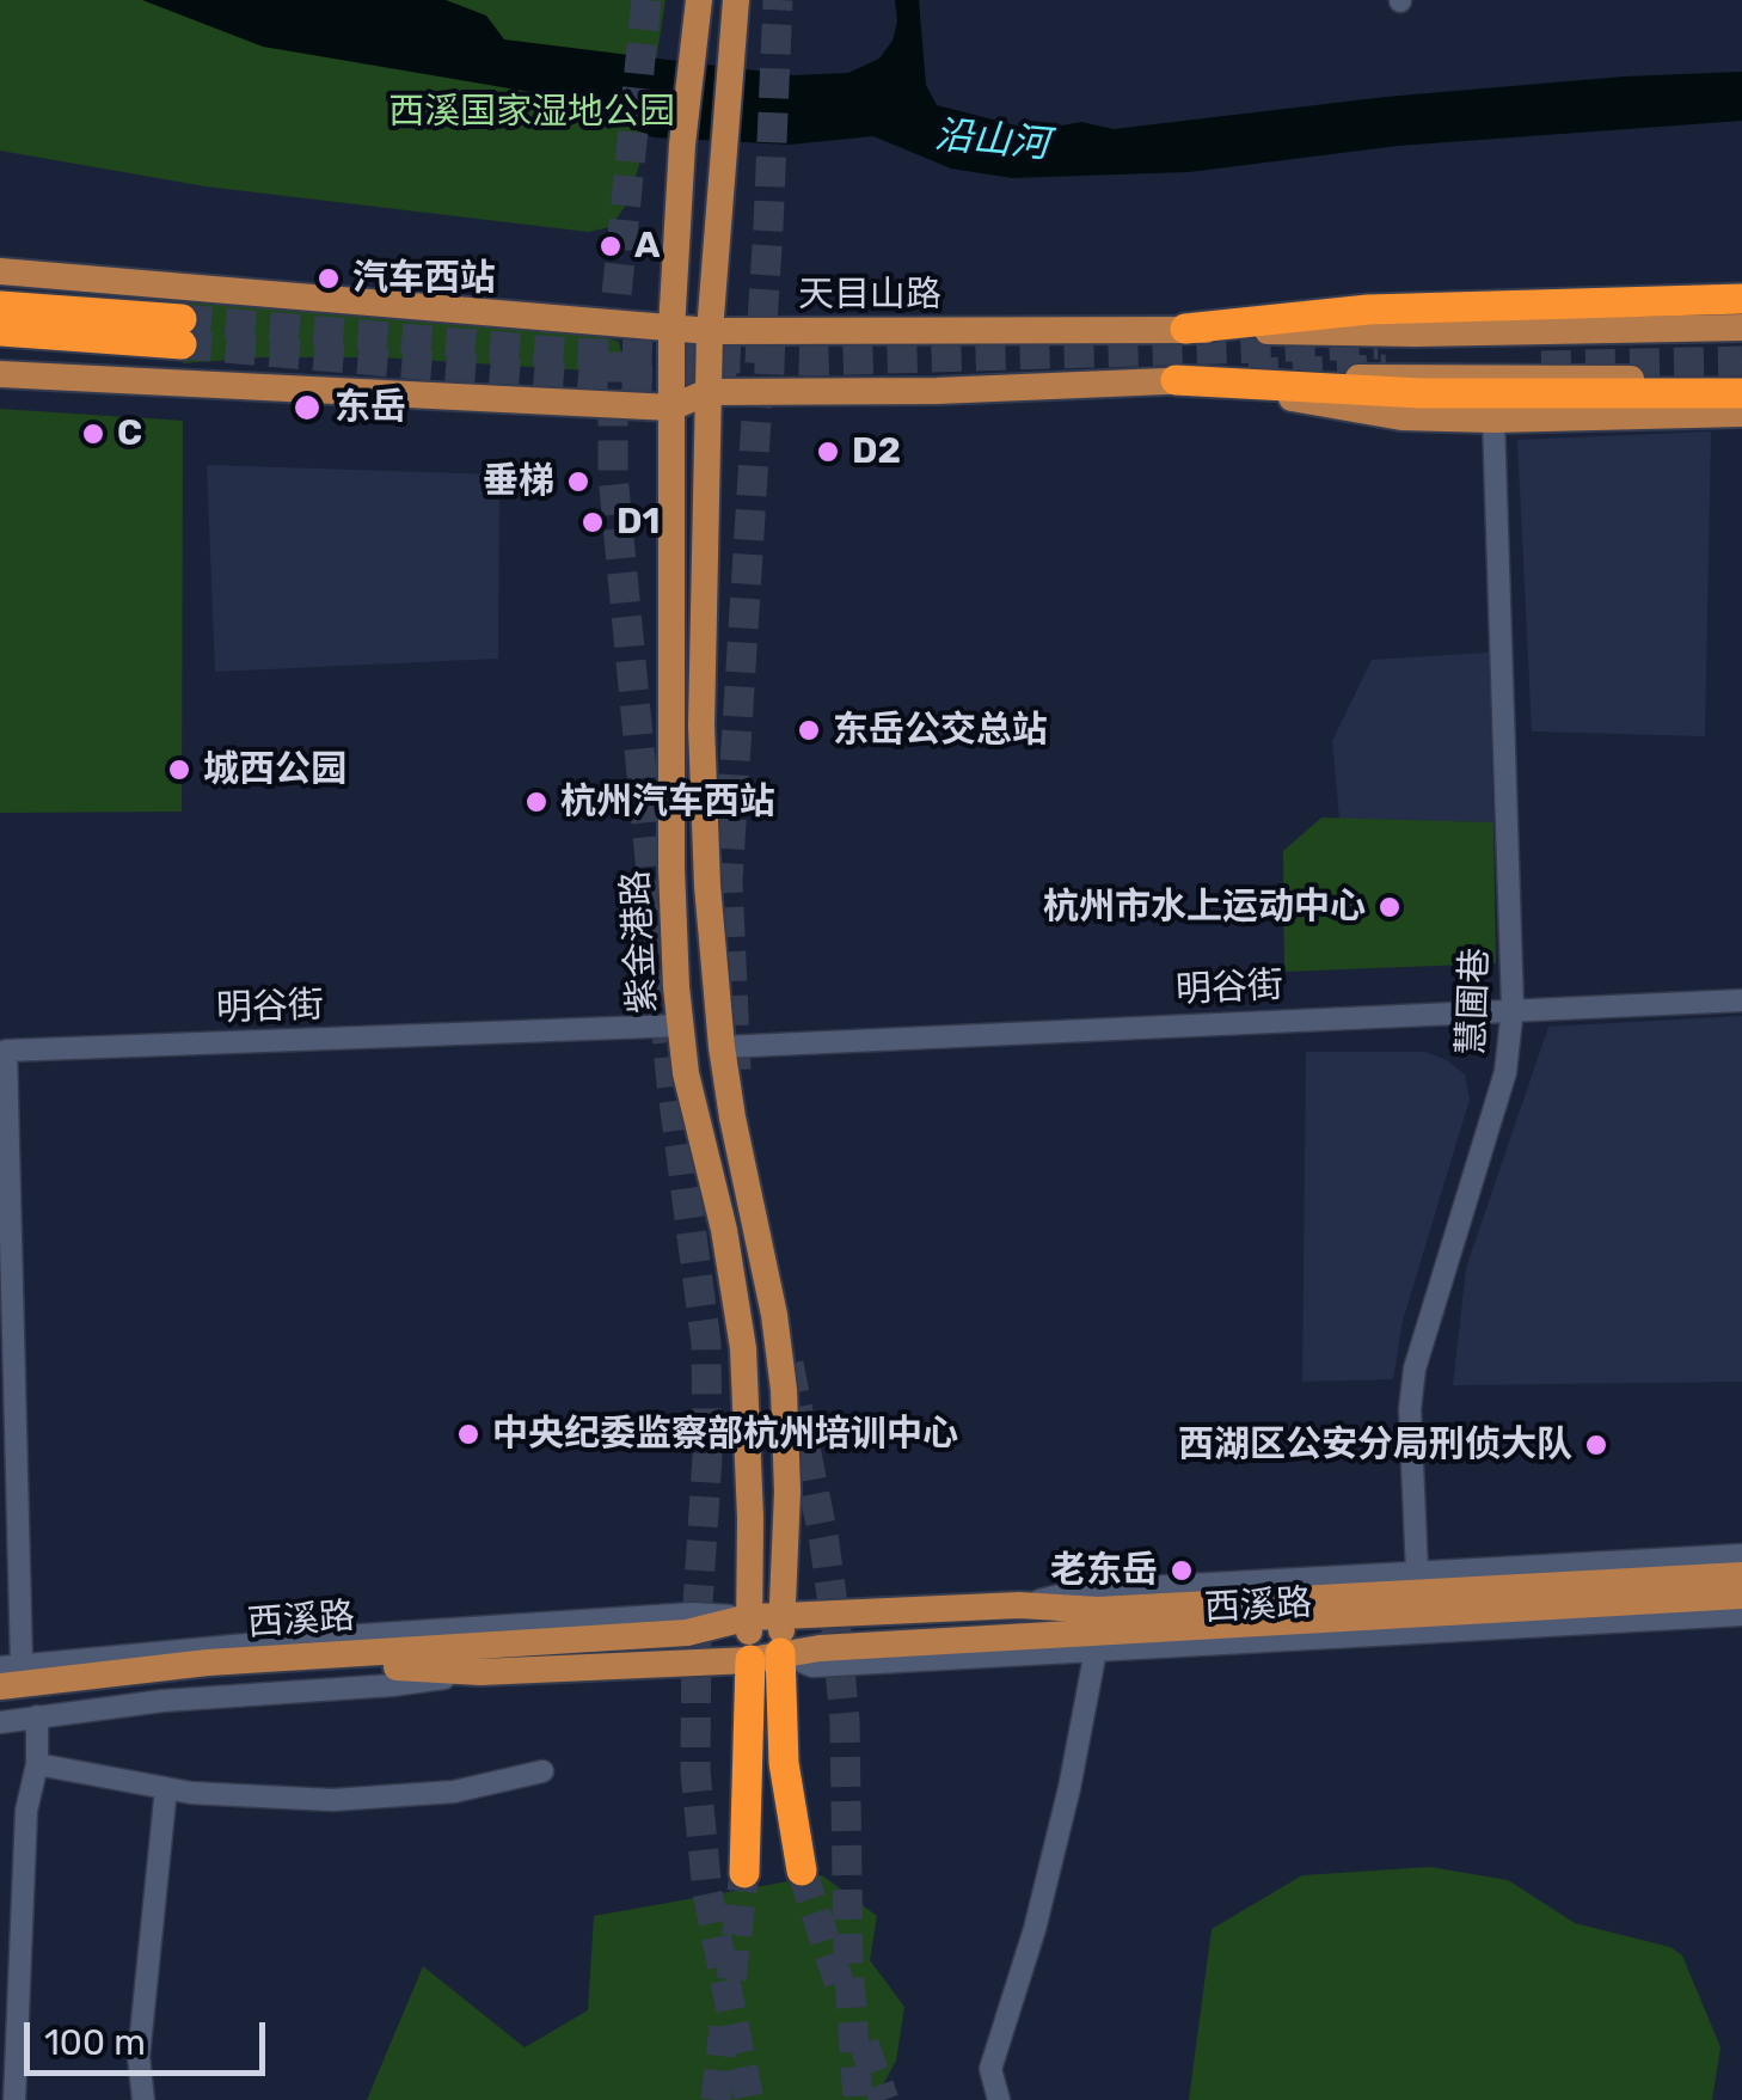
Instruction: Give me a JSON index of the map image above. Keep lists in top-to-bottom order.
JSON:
{
  "streets": {
    "main road": ["天目山路", "紫金港路", "西溪路"],
    "street": ["明谷街", "慧圃巷"]
  },
  "crossings": [
    ["天目山路", "紫金港路"],
    ["紫金港路", "明谷街"],
    ["紫金港路", "西溪路"],
    ["明谷街", "慧圃巷"],
    ["明谷街", "西溪路"],
    ["慧圃巷", "西溪路"]
  ],
  "water": ["沿山河"],
  "parks": ["西溪国家湿地公园"],
  "places": [
    "A",
    "汽车西站",
    "东岳",
    "C",
    "D2",
    "垂梯",
    "D1",
    "东岳公交总站",
    "城西公园",
    "杭州汽车西站",
    "杭州市水上运动中心",
    "中央纪委监察部杭州培训中心",
    "西湖区公安分局刑侦大队",
    "老东岳"
  ],
  "scale_bar": "100 m"
}
